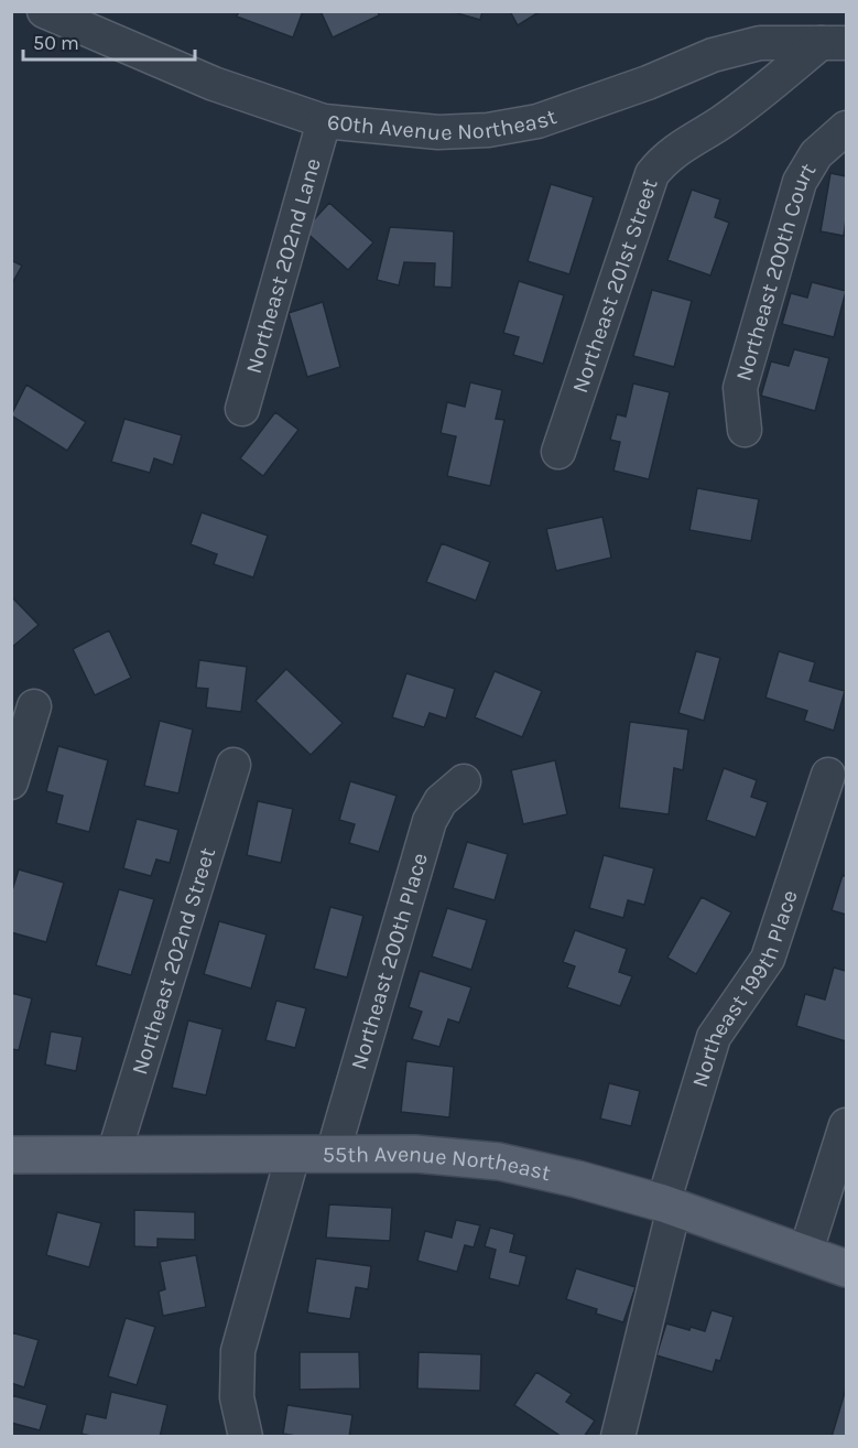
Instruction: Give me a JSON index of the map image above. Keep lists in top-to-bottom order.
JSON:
{
  "streets": {
    "main road": ["55th Avenue Northeast"],
    "street": [
      "60th Avenue Northeast",
      "Northeast 202nd Lane",
      "Northeast 200th Court",
      "Northeast 201st Street",
      "Northeast 202nd Street",
      "Northeast 200th Place",
      "Northeast 199th Place"
    ]
  },
  "crossings": [
    ["60th Avenue Northeast", "Northeast 202nd Lane"],
    ["60th Avenue Northeast", "Northeast 201st Street"],
    ["Northeast 202nd Street", "55th Avenue Northeast"],
    ["Northeast 200th Place", "55th Avenue Northeast"],
    ["Northeast 199th Place", "55th Avenue Northeast"]
  ],
  "scale_bar": "50 m"
}
